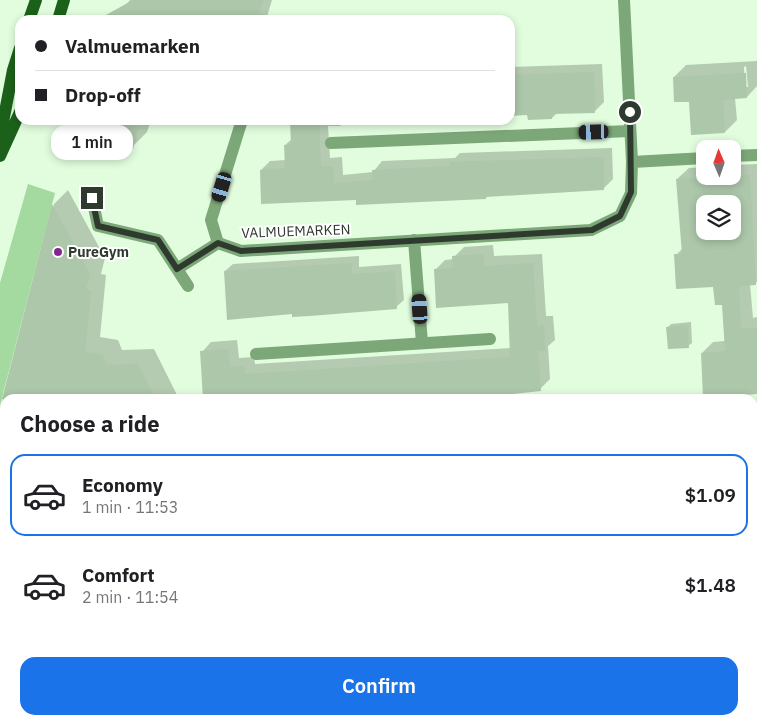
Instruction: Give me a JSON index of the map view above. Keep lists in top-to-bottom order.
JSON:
{
  "streets": {
    "street": ["VALMUEMARKEN"]
  },
  "places": ["PureGym"],
  "north": "top",
  "page": {
    "banner": ["Valmuemarken", "Drop-off"],
    "bubble": "1 min",
    "heading": "Choose a ride",
    "list": [
      {
        "name": "Economy",
        "note": "1 min · 11:53",
        "value": "$1.09"
      },
      {
        "name": "Comfort",
        "note": "2 min · 11:54",
        "value": "$1.48"
      }
    ],
    "buttons": "Confirm"
  }
}
